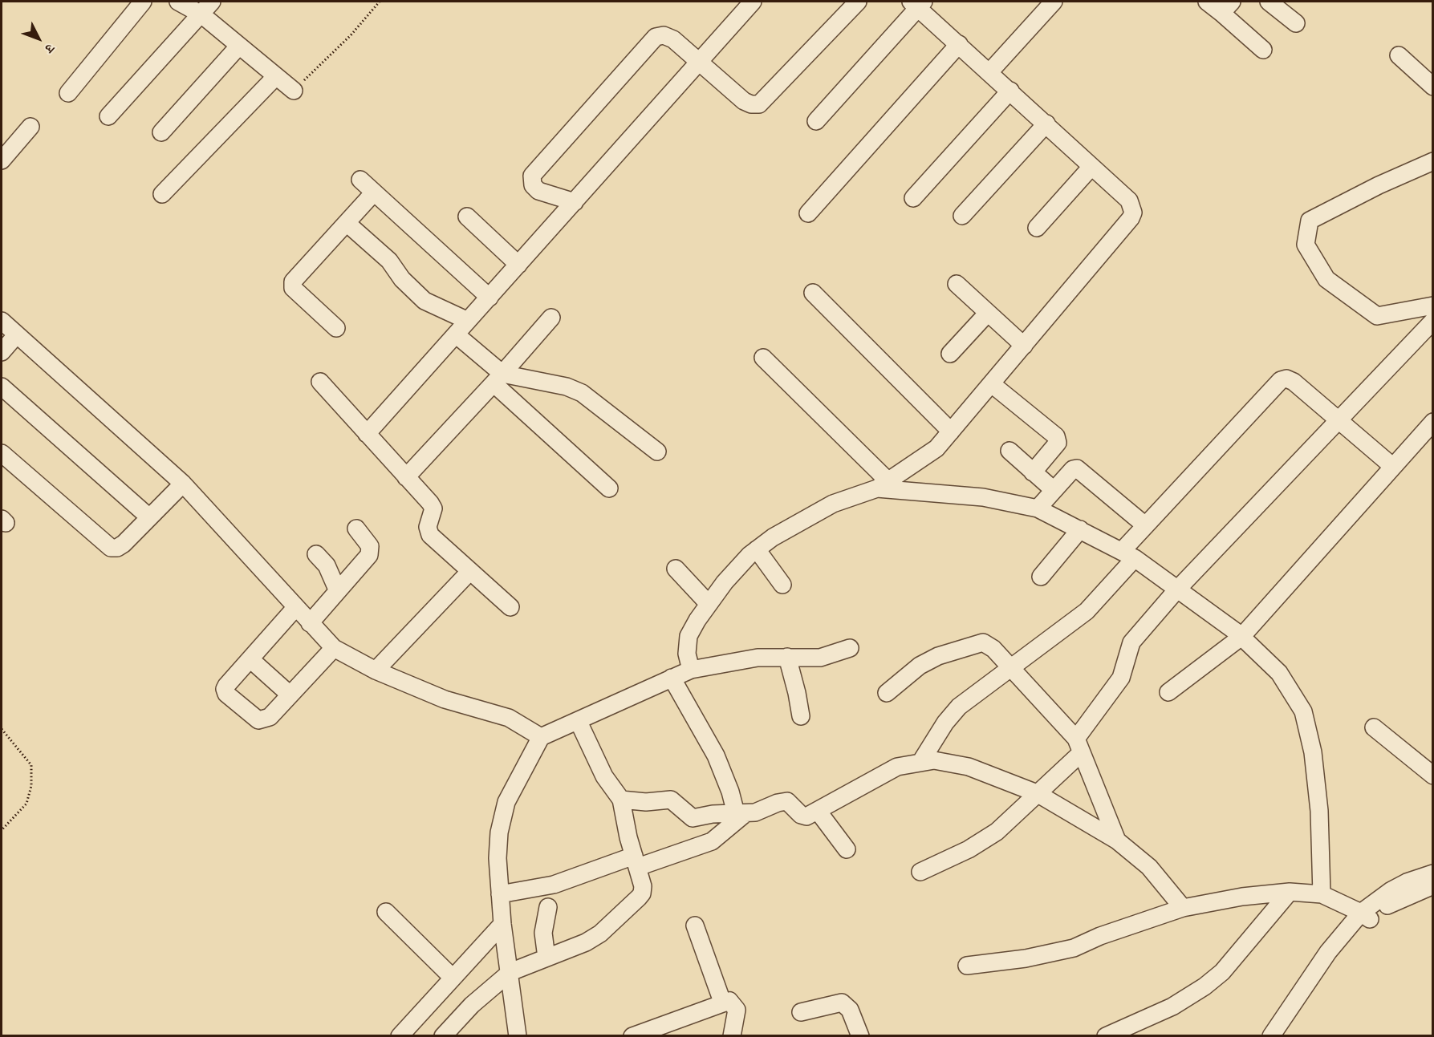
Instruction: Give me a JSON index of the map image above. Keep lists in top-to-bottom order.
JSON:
{
  "north": "bottom right"
}
